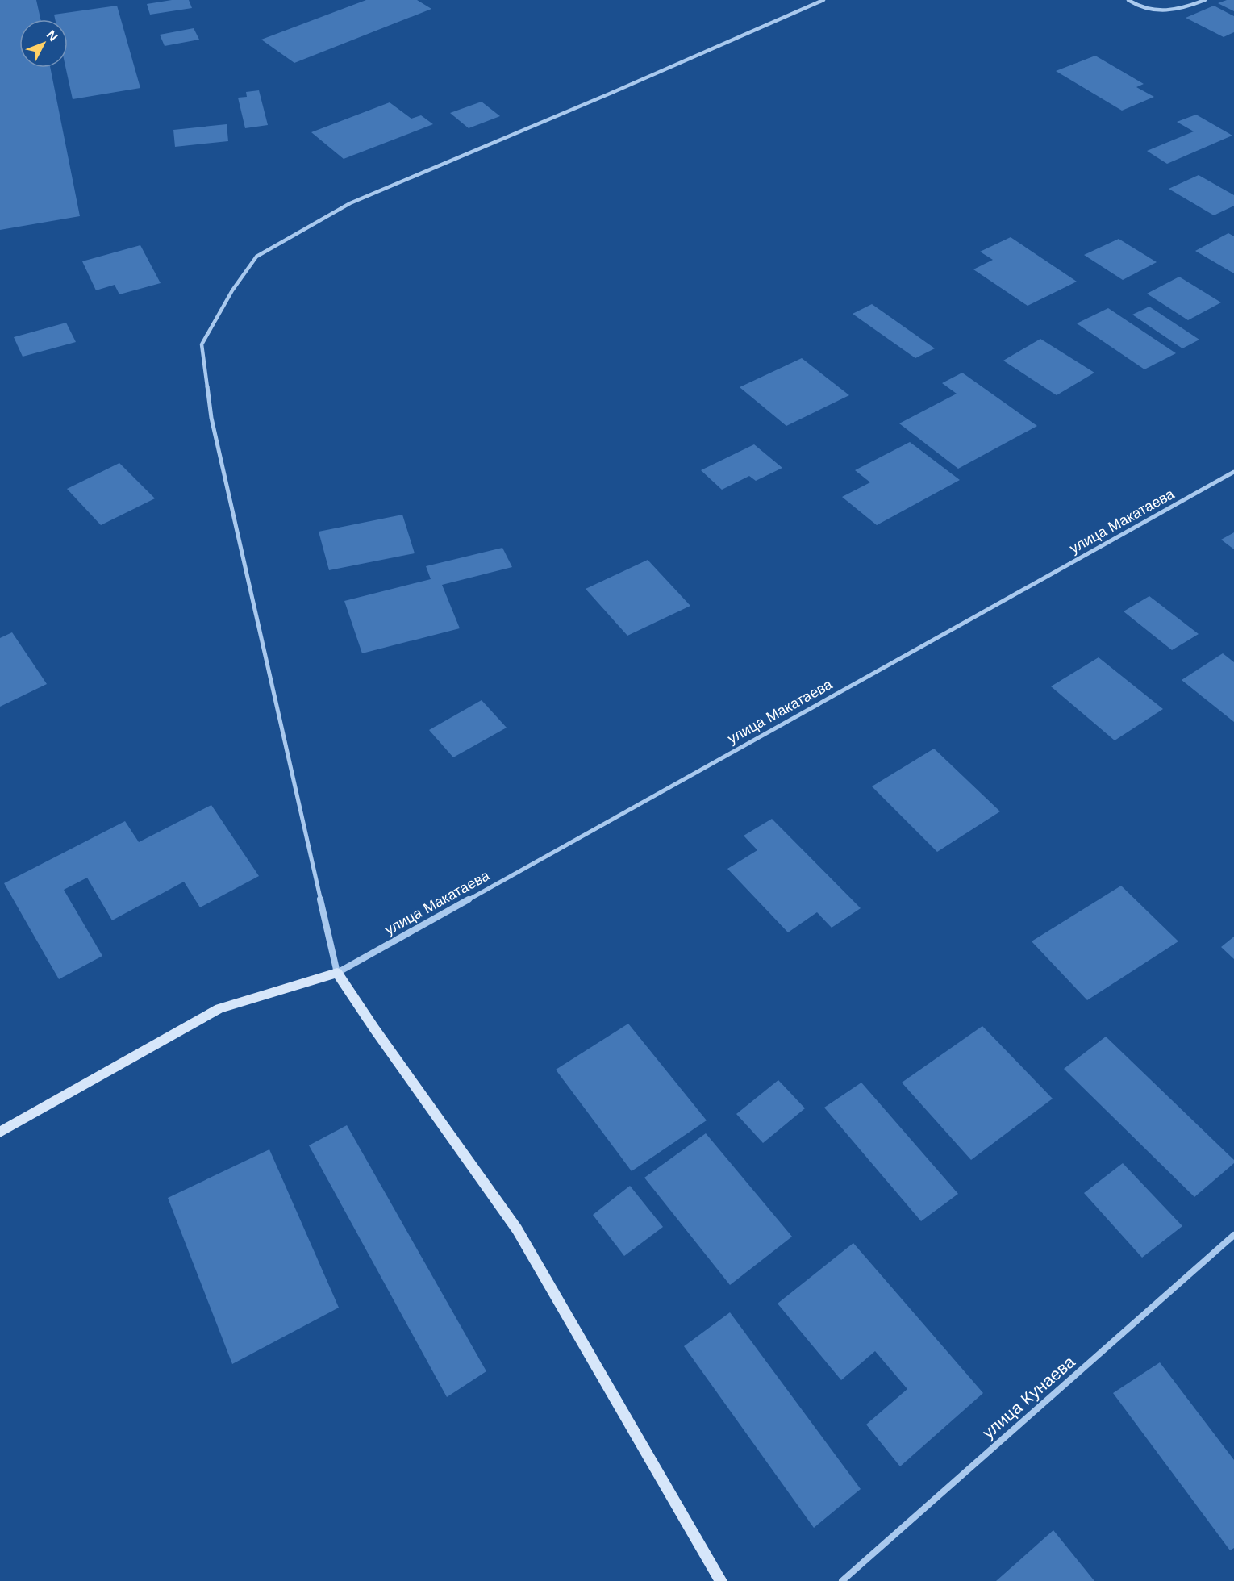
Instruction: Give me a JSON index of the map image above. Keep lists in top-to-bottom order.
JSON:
{
  "streets": {
    "street": ["улица Макатаева", "улица Кунаева"]
  },
  "north": "top right"
}
